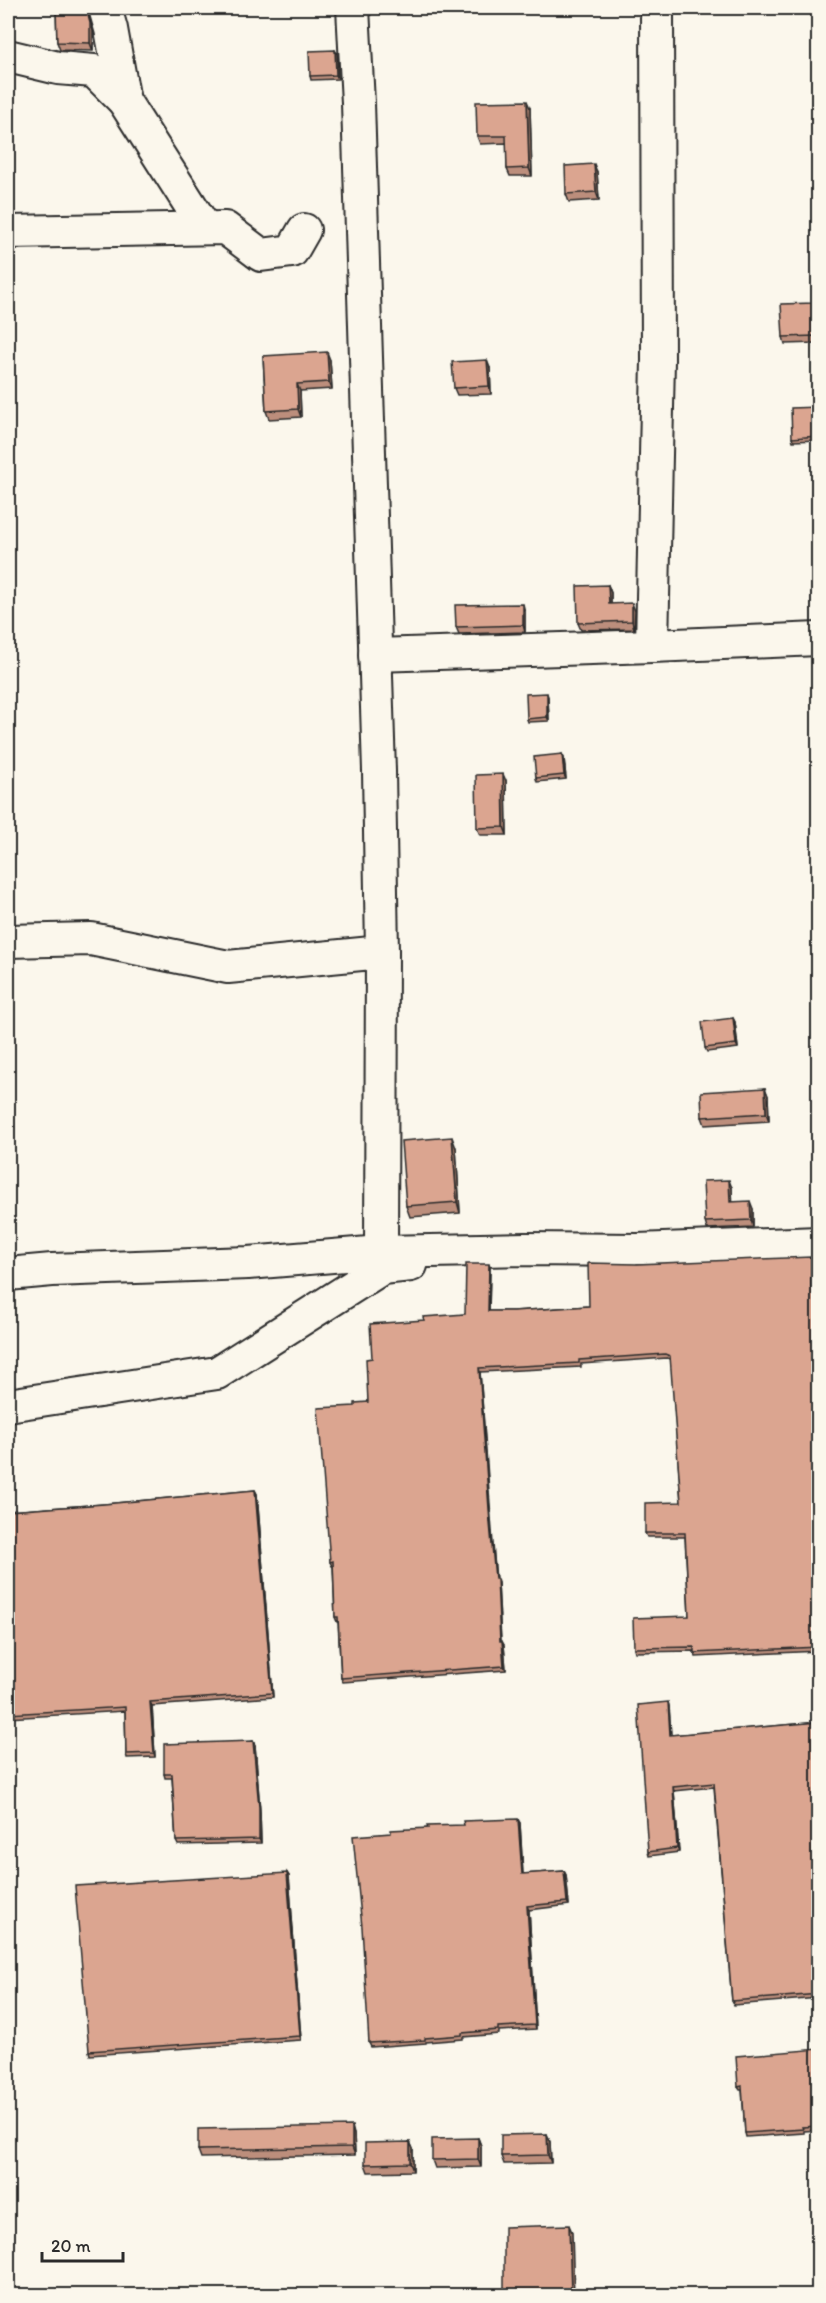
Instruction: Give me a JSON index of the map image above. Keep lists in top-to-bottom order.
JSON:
{
  "scale_bar": "20 m"
}
